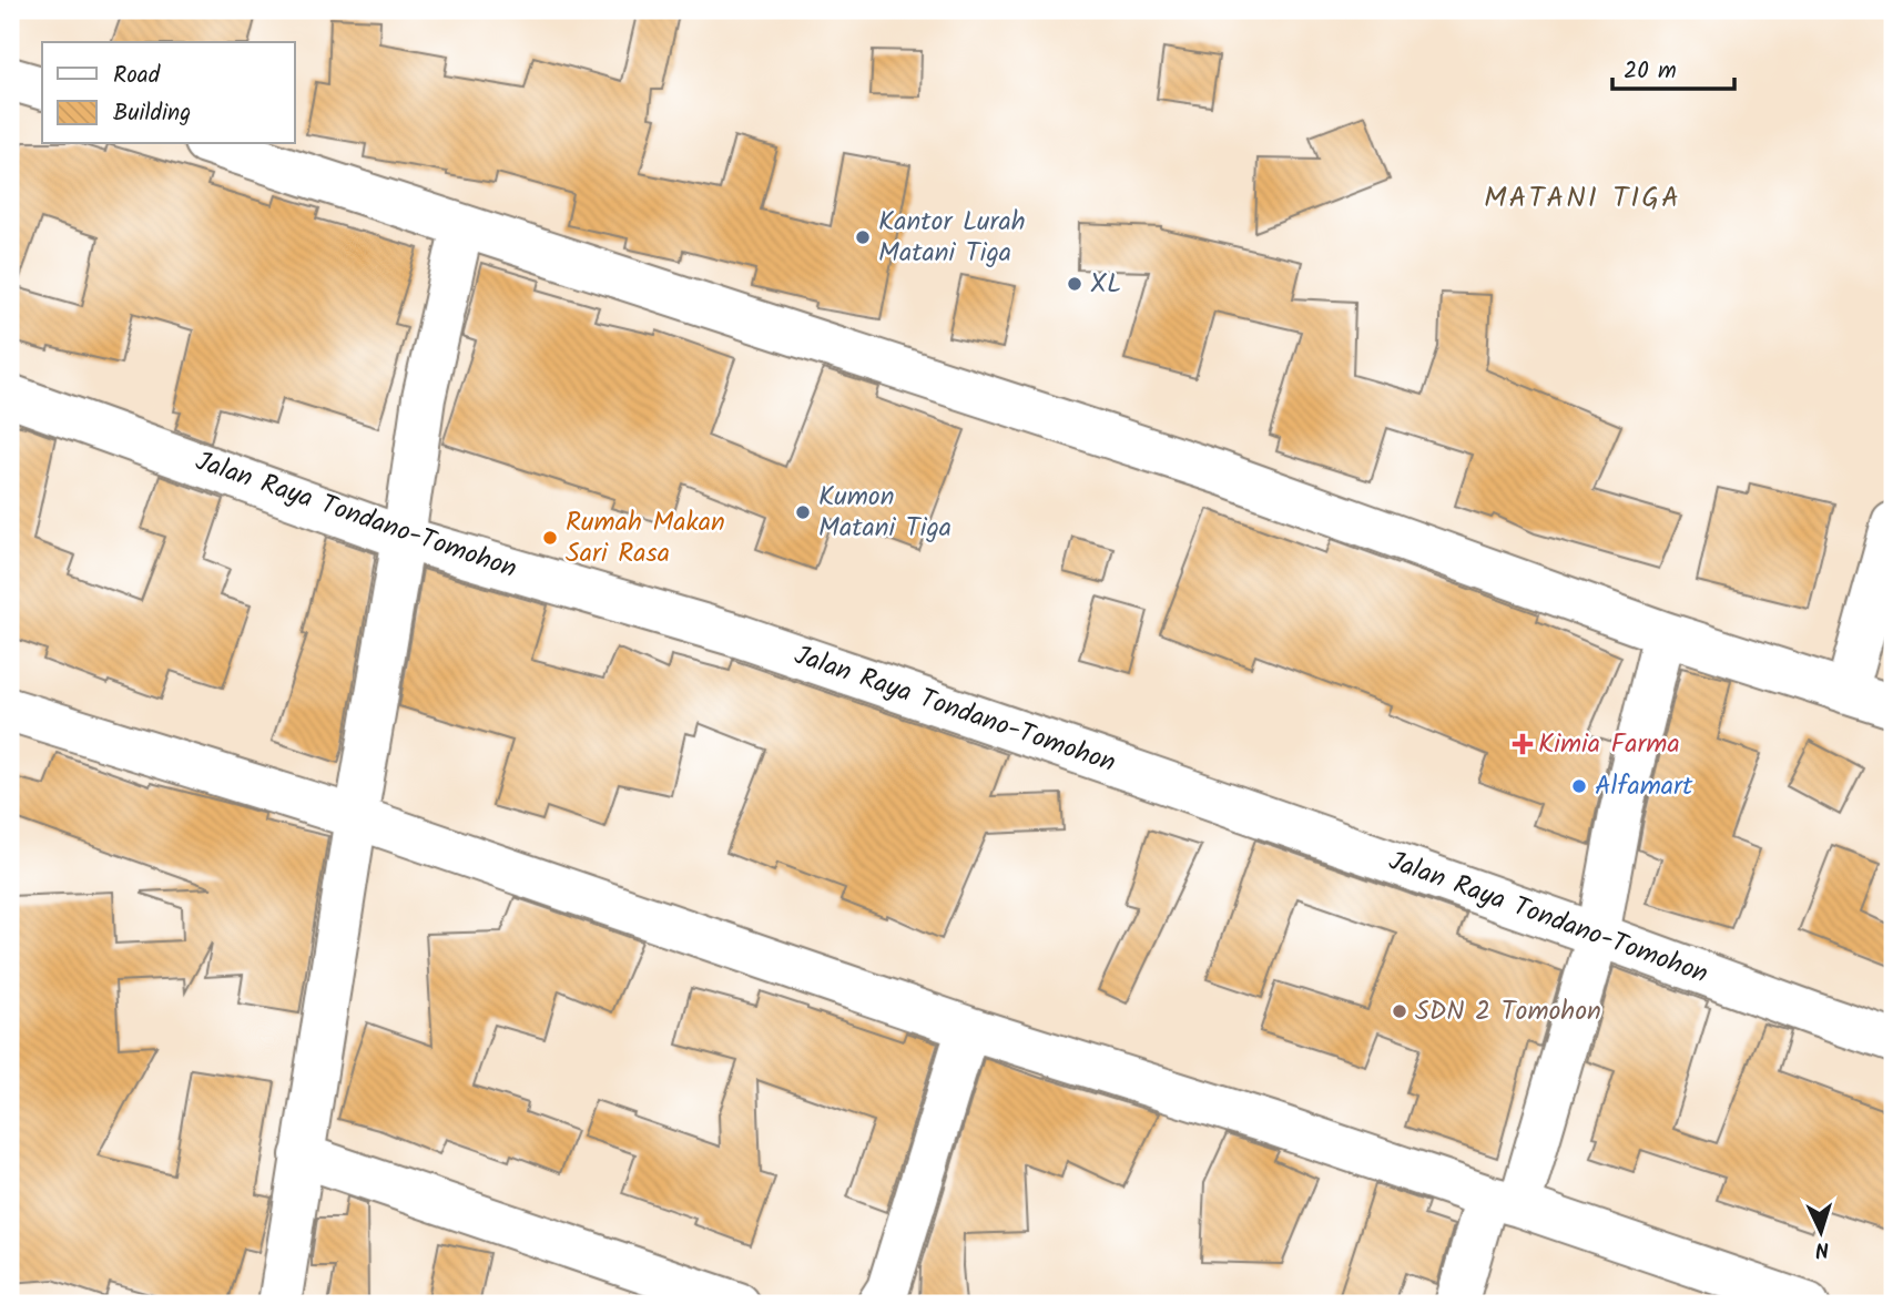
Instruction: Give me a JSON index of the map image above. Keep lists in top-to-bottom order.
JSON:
{
  "streets": {
    "main road": ["Jalan Raya Tondano-Tomohon"]
  },
  "districts": ["MATANI TIGA"],
  "places": {
    "other": [
      "Kantor Lurah Matani Tiga",
      "XL",
      "Kumon Matani Tiga",
      "Rumah Makan Sari Rasa",
      "Alfamart",
      "SDN 2 Tomohon"
    ],
    "health": ["Kimia Farma"]
  },
  "legend": ["Road", "Building"],
  "scale_bar": "20 m",
  "north": "bottom"
}
